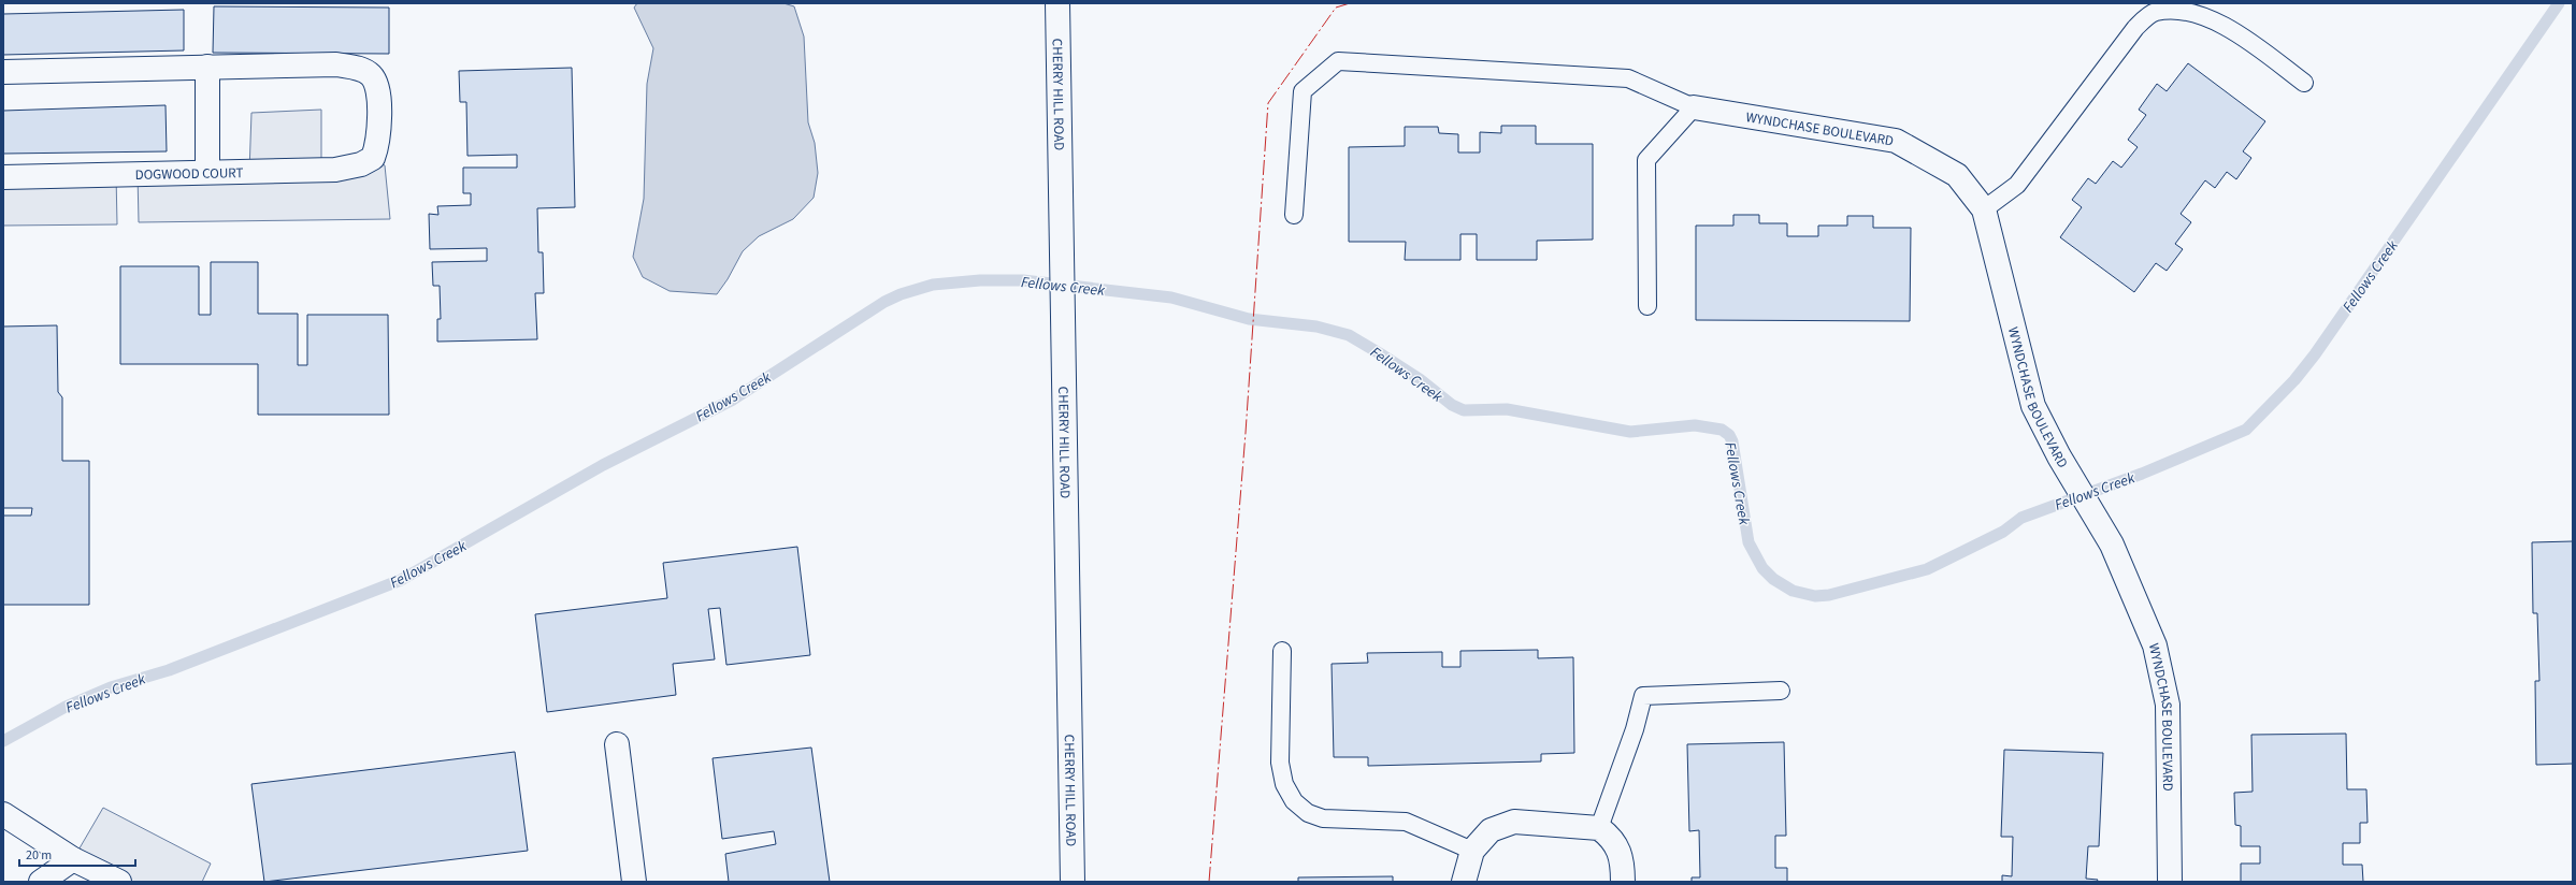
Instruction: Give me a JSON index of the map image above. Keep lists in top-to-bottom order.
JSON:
{
  "streets": {
    "street": ["CHERRY HILL ROAD", "WYNDCHASE BOULEVARD", "DOGWOOD COURT"]
  },
  "water": ["Fellows Creek"],
  "scale_bar": "20 m"
}
